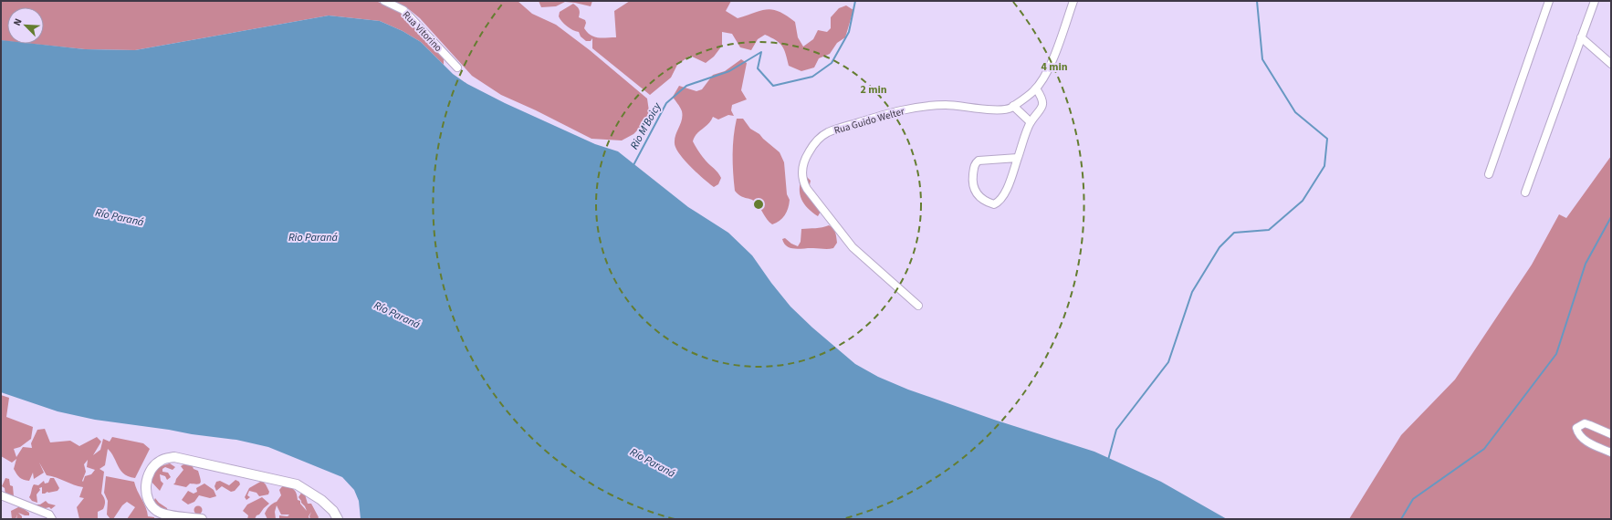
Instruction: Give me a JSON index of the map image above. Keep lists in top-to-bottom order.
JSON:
{
  "streets": {
    "street": ["Rua Vitorino", "Rua Guido Welter"]
  },
  "water": ["Rio M'Boicy", "Río Paraná", "Rio Paraná"],
  "north": "top left",
  "rings": ["4 min", "2 min"]
}
